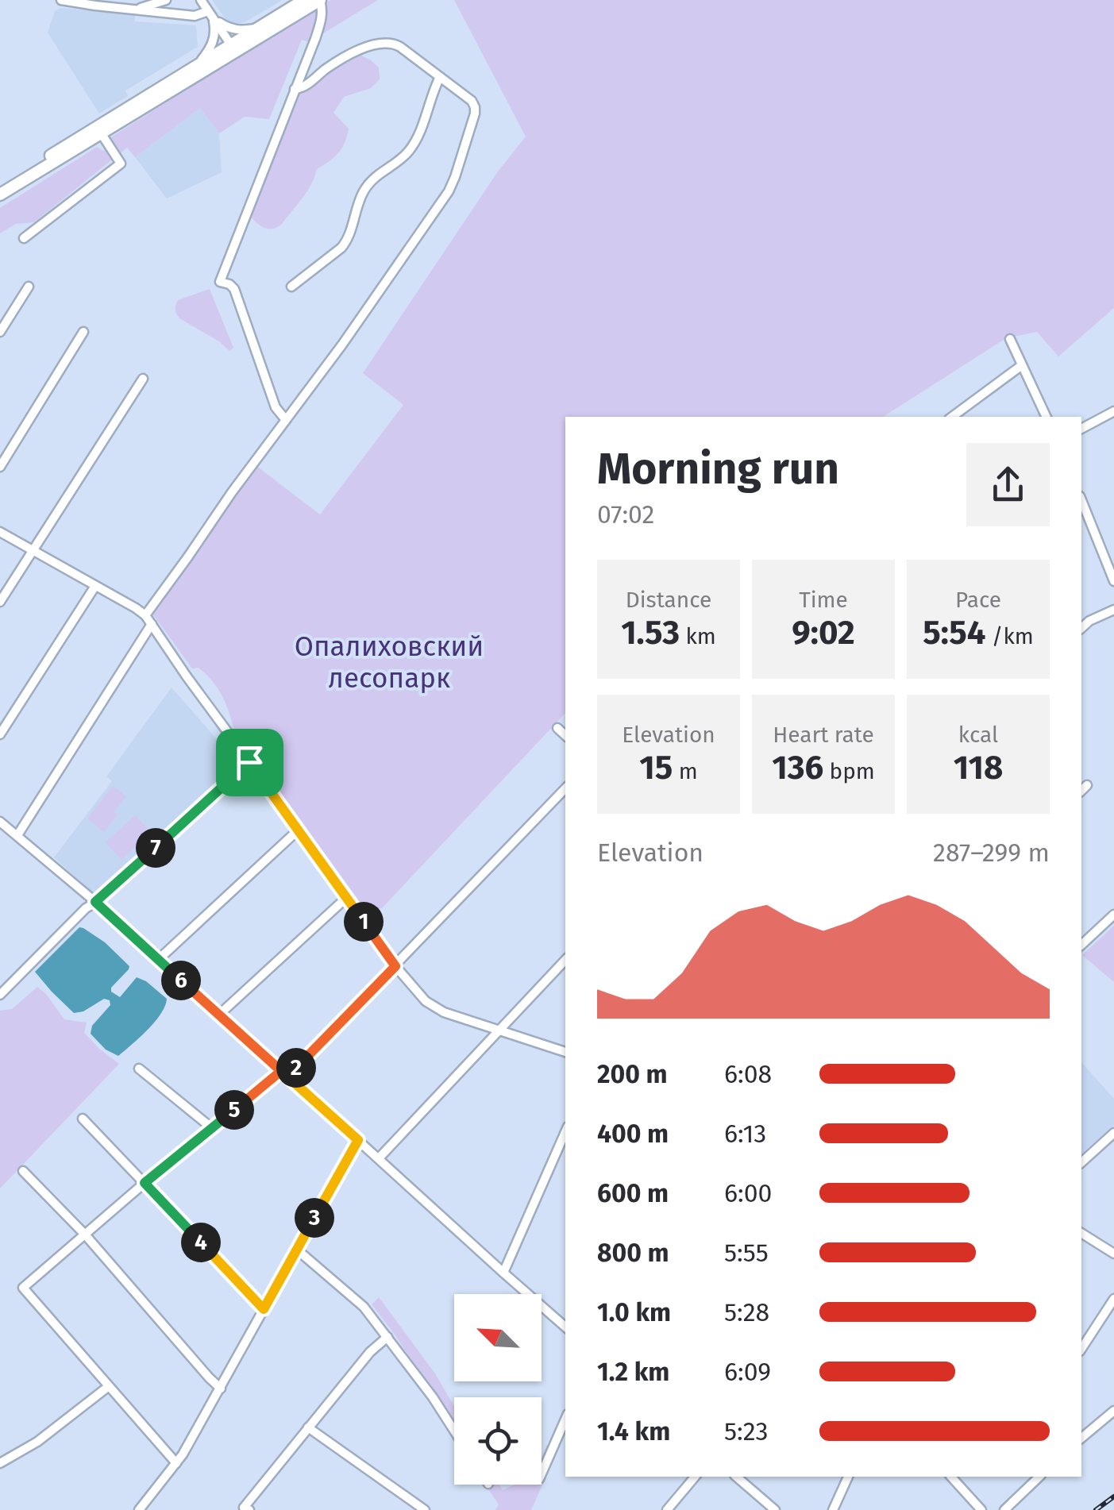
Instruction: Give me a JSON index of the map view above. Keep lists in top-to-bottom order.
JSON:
{
  "parks": ["Опалиховский лесопарк"],
  "north": "top left",
  "page": {
    "heading": ["Morning run", "07:02"],
    "stats": [
      ["Distance", "1.53 km"],
      ["Time", "9:02"],
      ["Pace", "5:54 /km"],
      ["Elevation", "15 m"],
      ["Heart rate", "136 bpm"],
      ["kcal", "118"]
    ],
    "chart": ["Elevation", "287–299 m"],
    "pins": [
      "7",
      "1",
      "6",
      "2",
      "5",
      "3",
      "4"
    ],
    "list": [
      {
        "name": "200 m",
        "note": "6:08"
      },
      {
        "name": "400 m",
        "note": "6:13"
      },
      {
        "name": "600 m",
        "note": "6:00"
      },
      {
        "name": "800 m",
        "note": "5:55"
      },
      {
        "name": "1.0 km",
        "note": "5:28"
      },
      {
        "name": "1.2 km",
        "note": "6:09"
      },
      {
        "name": "1.4 km",
        "note": "5:23"
      }
    ]
  }
}
